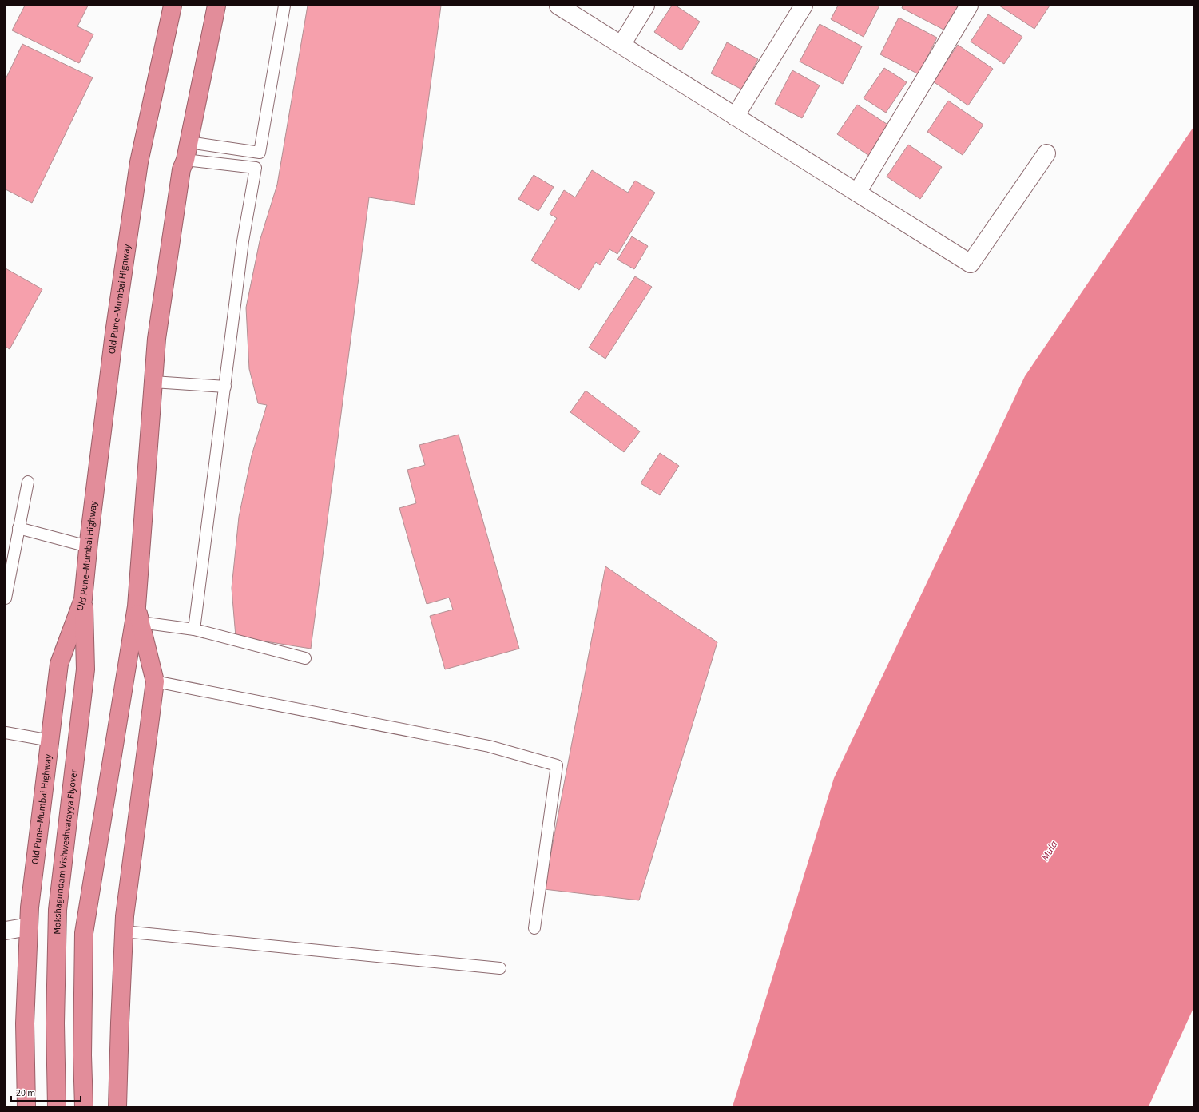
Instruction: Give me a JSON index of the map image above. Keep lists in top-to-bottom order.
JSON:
{
  "streets": {
    "highway": ["Old Pune–Mumbai Highway", "Mokshagundam Vishweshvarayya Flyover"]
  },
  "crossings": [
    ["Old Pune–Mumbai Highway", "Mokshagundam Vishweshvarayya Flyover"]
  ],
  "water": ["Mula"],
  "scale_bar": "20 m"
}
